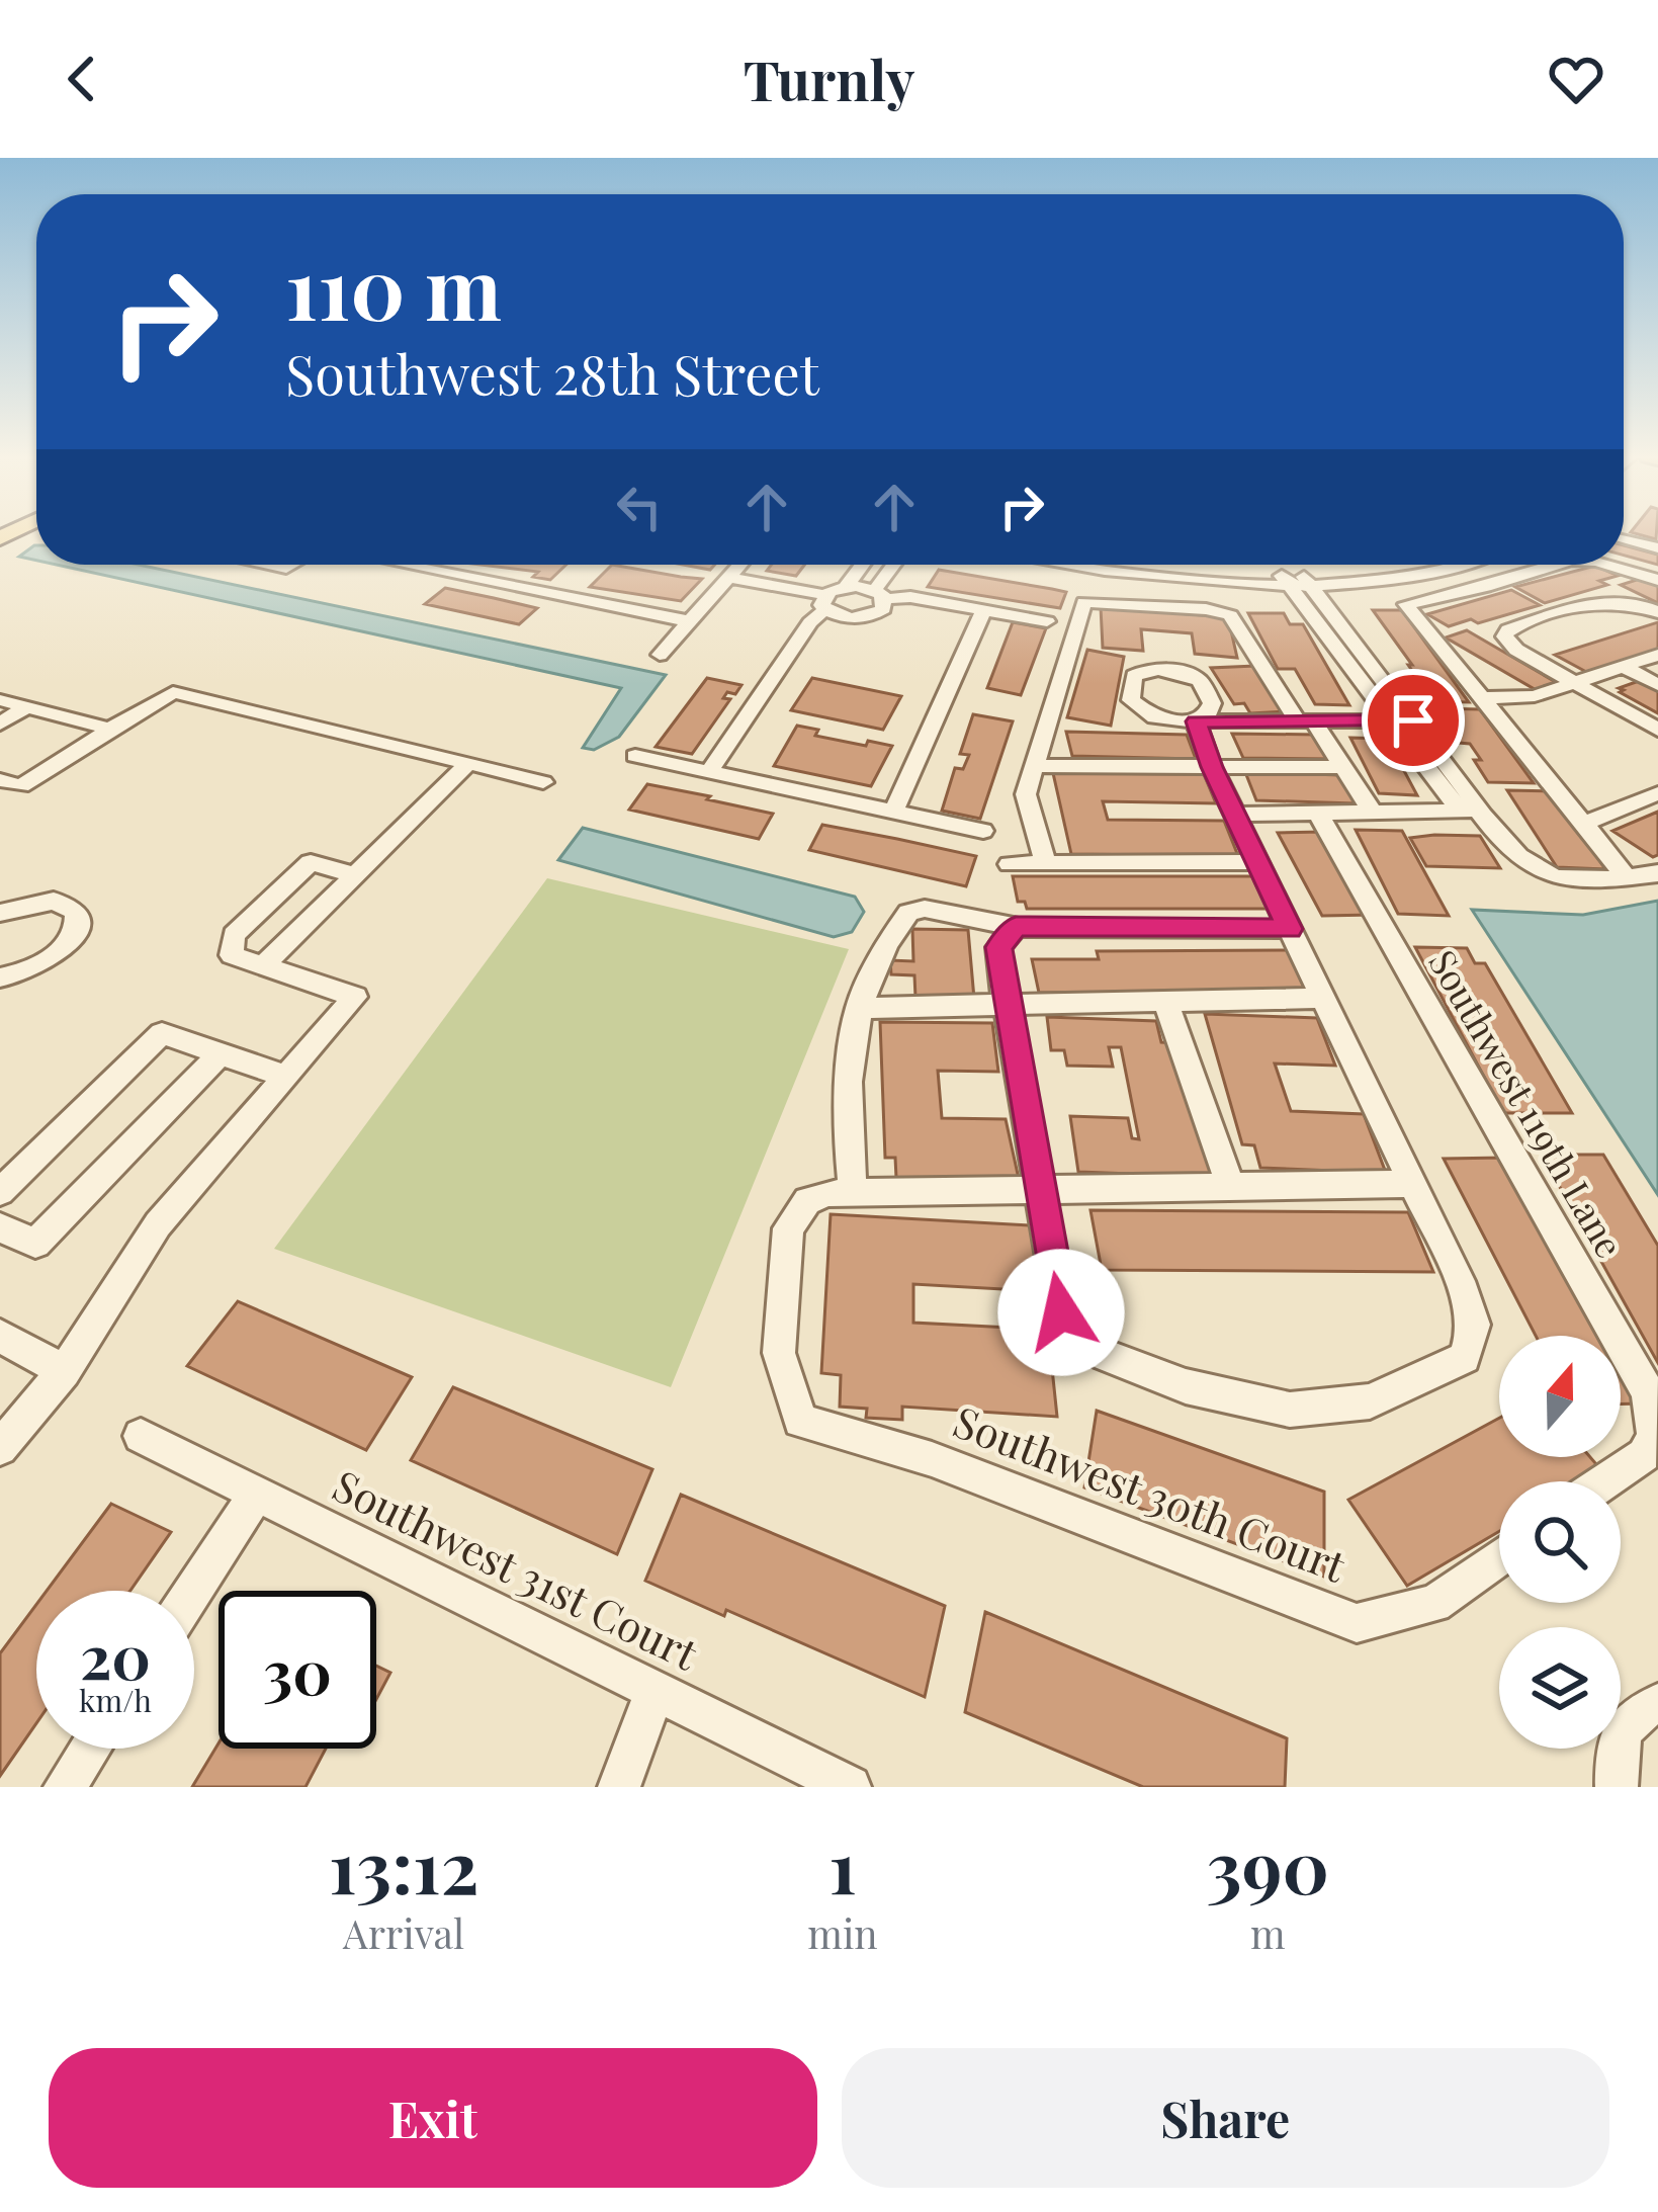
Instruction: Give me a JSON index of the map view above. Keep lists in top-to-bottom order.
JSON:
{
  "streets": {
    "street": ["Southwest 119th Lane", "Southwest 30th Court", "Southwest 31st Court"]
  },
  "north": "top",
  "page": {
    "header": "Turnly",
    "turn": ["110 m", "Southwest 28th Street"],
    "speed": "20 km/h",
    "limit": "30",
    "eta": [
      "13:12",
      "Arrival",
      "1",
      "min",
      "390",
      "m"
    ],
    "buttons": ["Exit", "Share"]
  }
}
